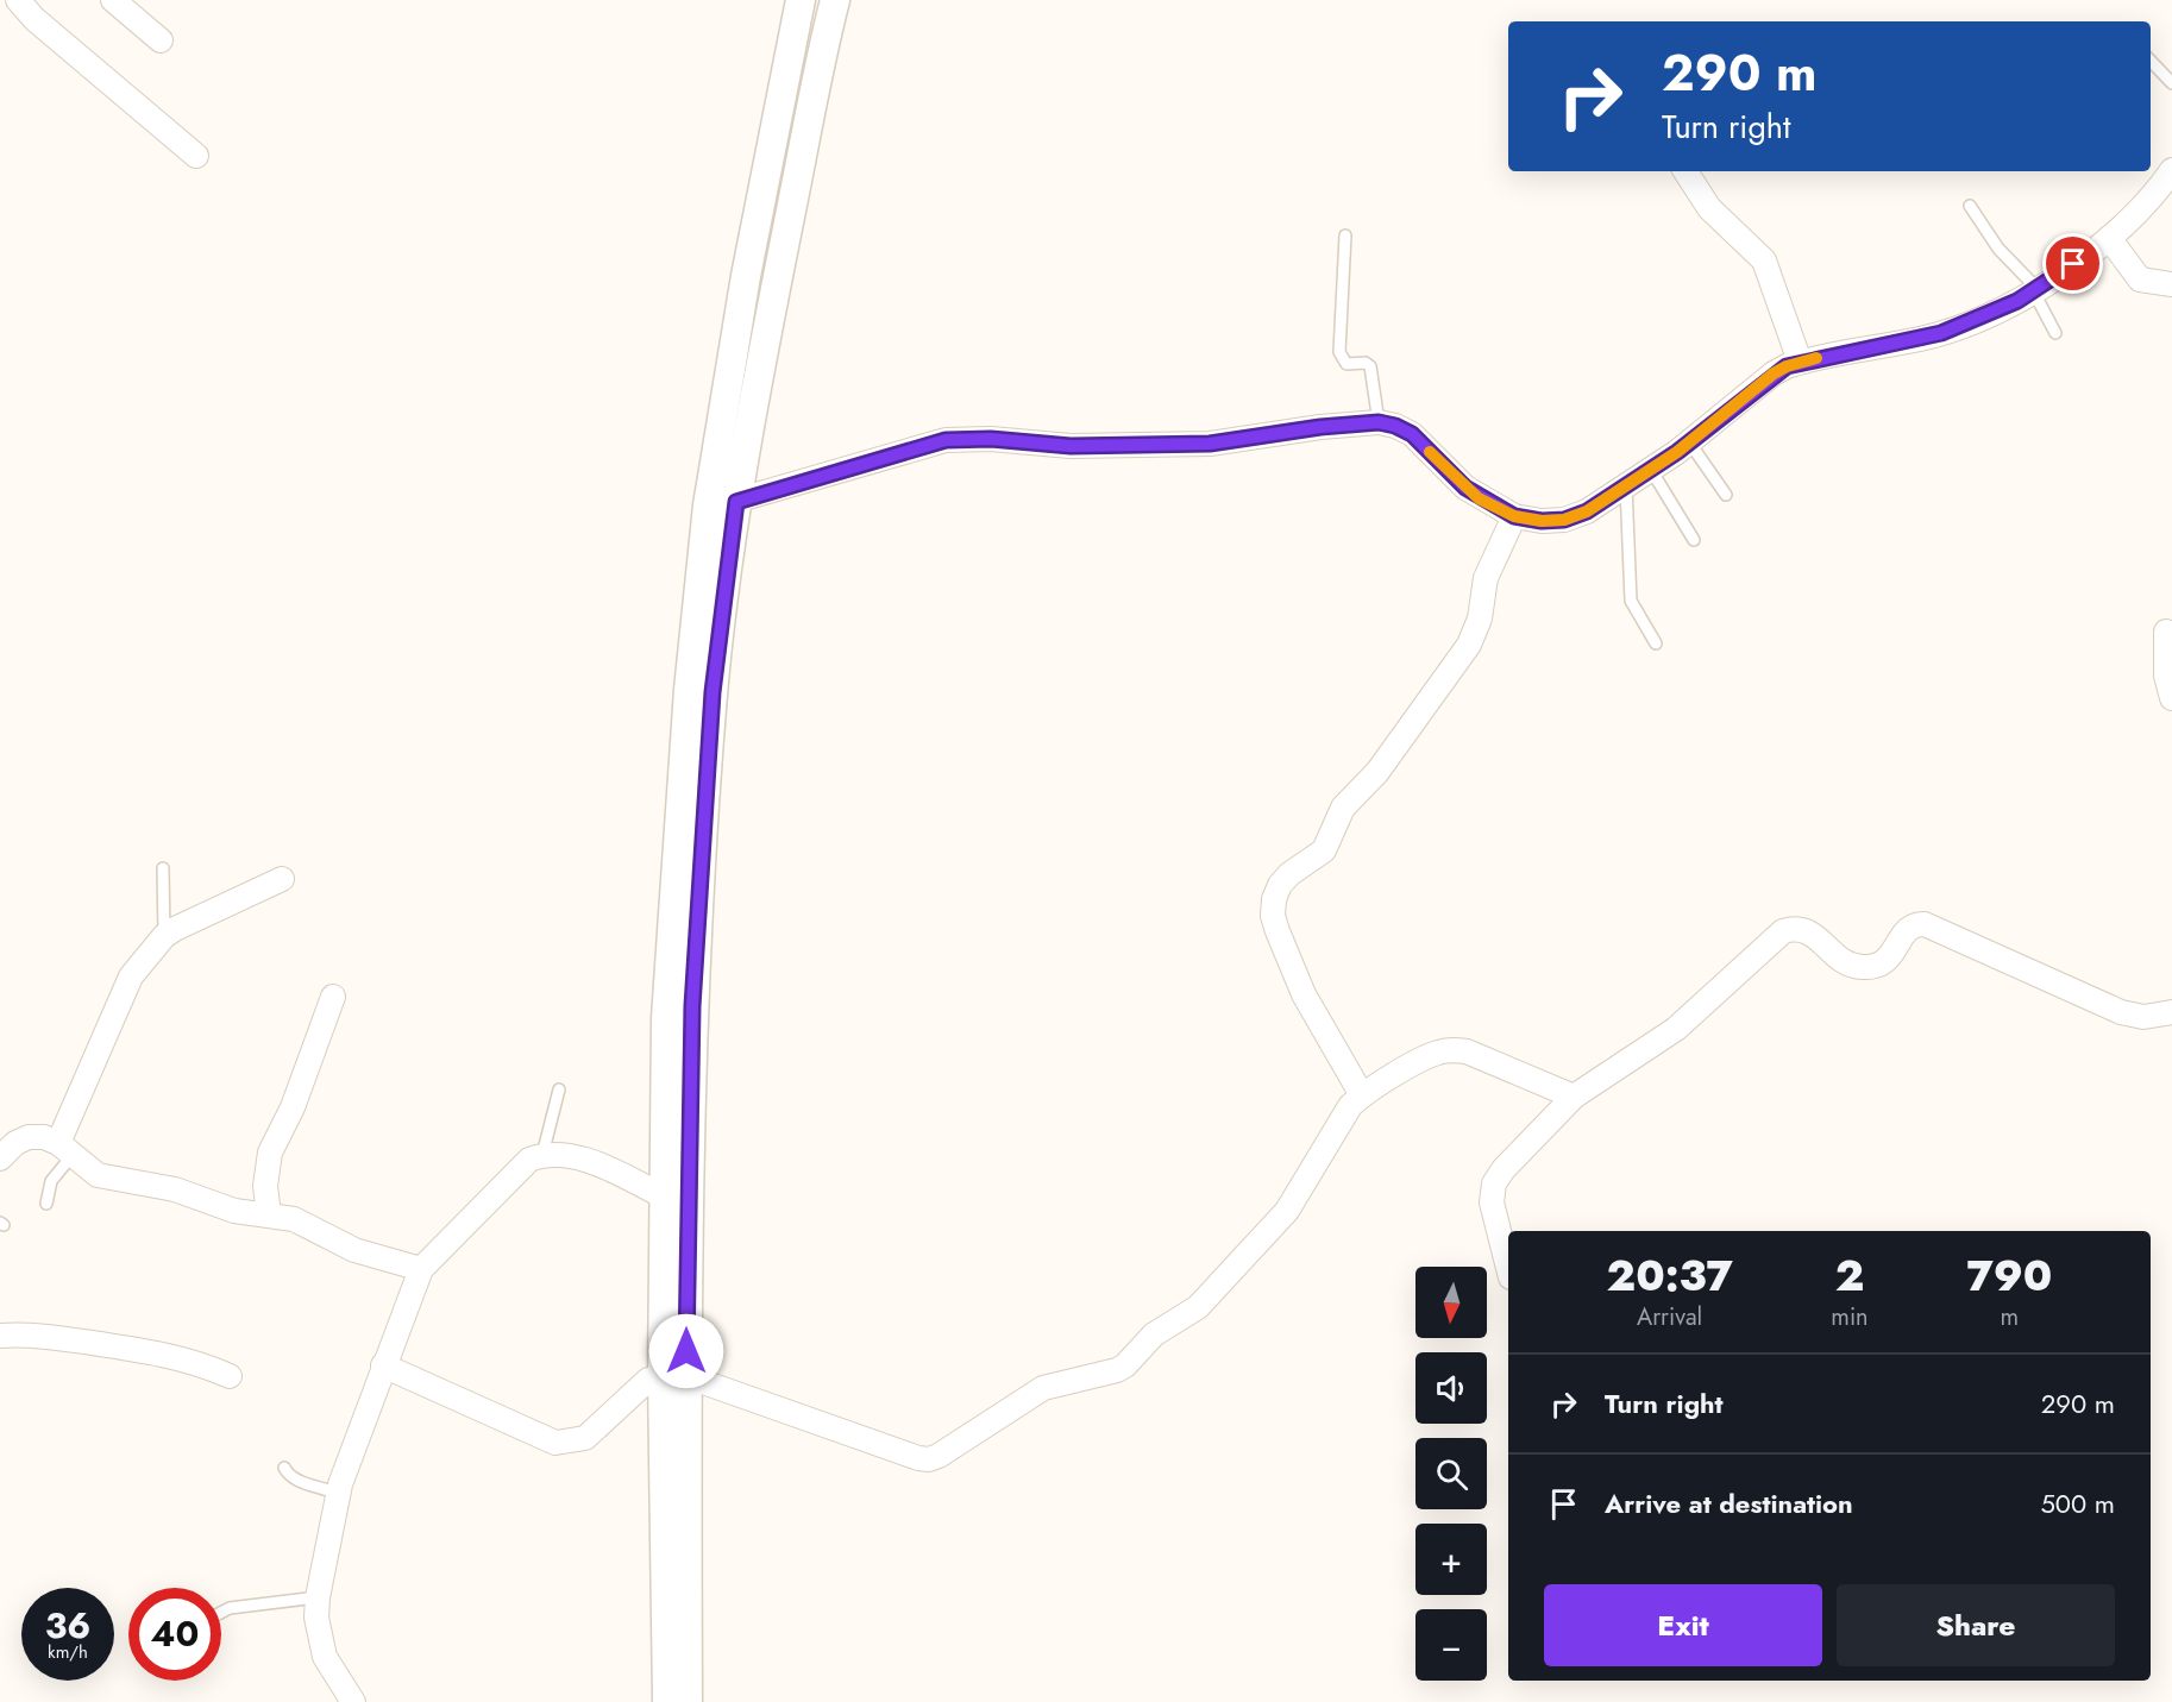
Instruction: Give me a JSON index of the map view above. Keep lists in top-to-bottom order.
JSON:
{
  "north": "bottom",
  "page": {
    "turn": ["290 m", "Turn right"],
    "eta": [
      "20:37",
      "Arrival",
      "2",
      "min",
      "790",
      "m"
    ],
    "map_buttons": ["+", "−"],
    "list": [
      {
        "name": "Turn right",
        "value": "290 m"
      },
      {
        "name": "Arrive at destination",
        "value": "500 m"
      }
    ],
    "buttons": ["Exit", "Share"],
    "speed": "36 km/h",
    "limit": "40"
  }
}
